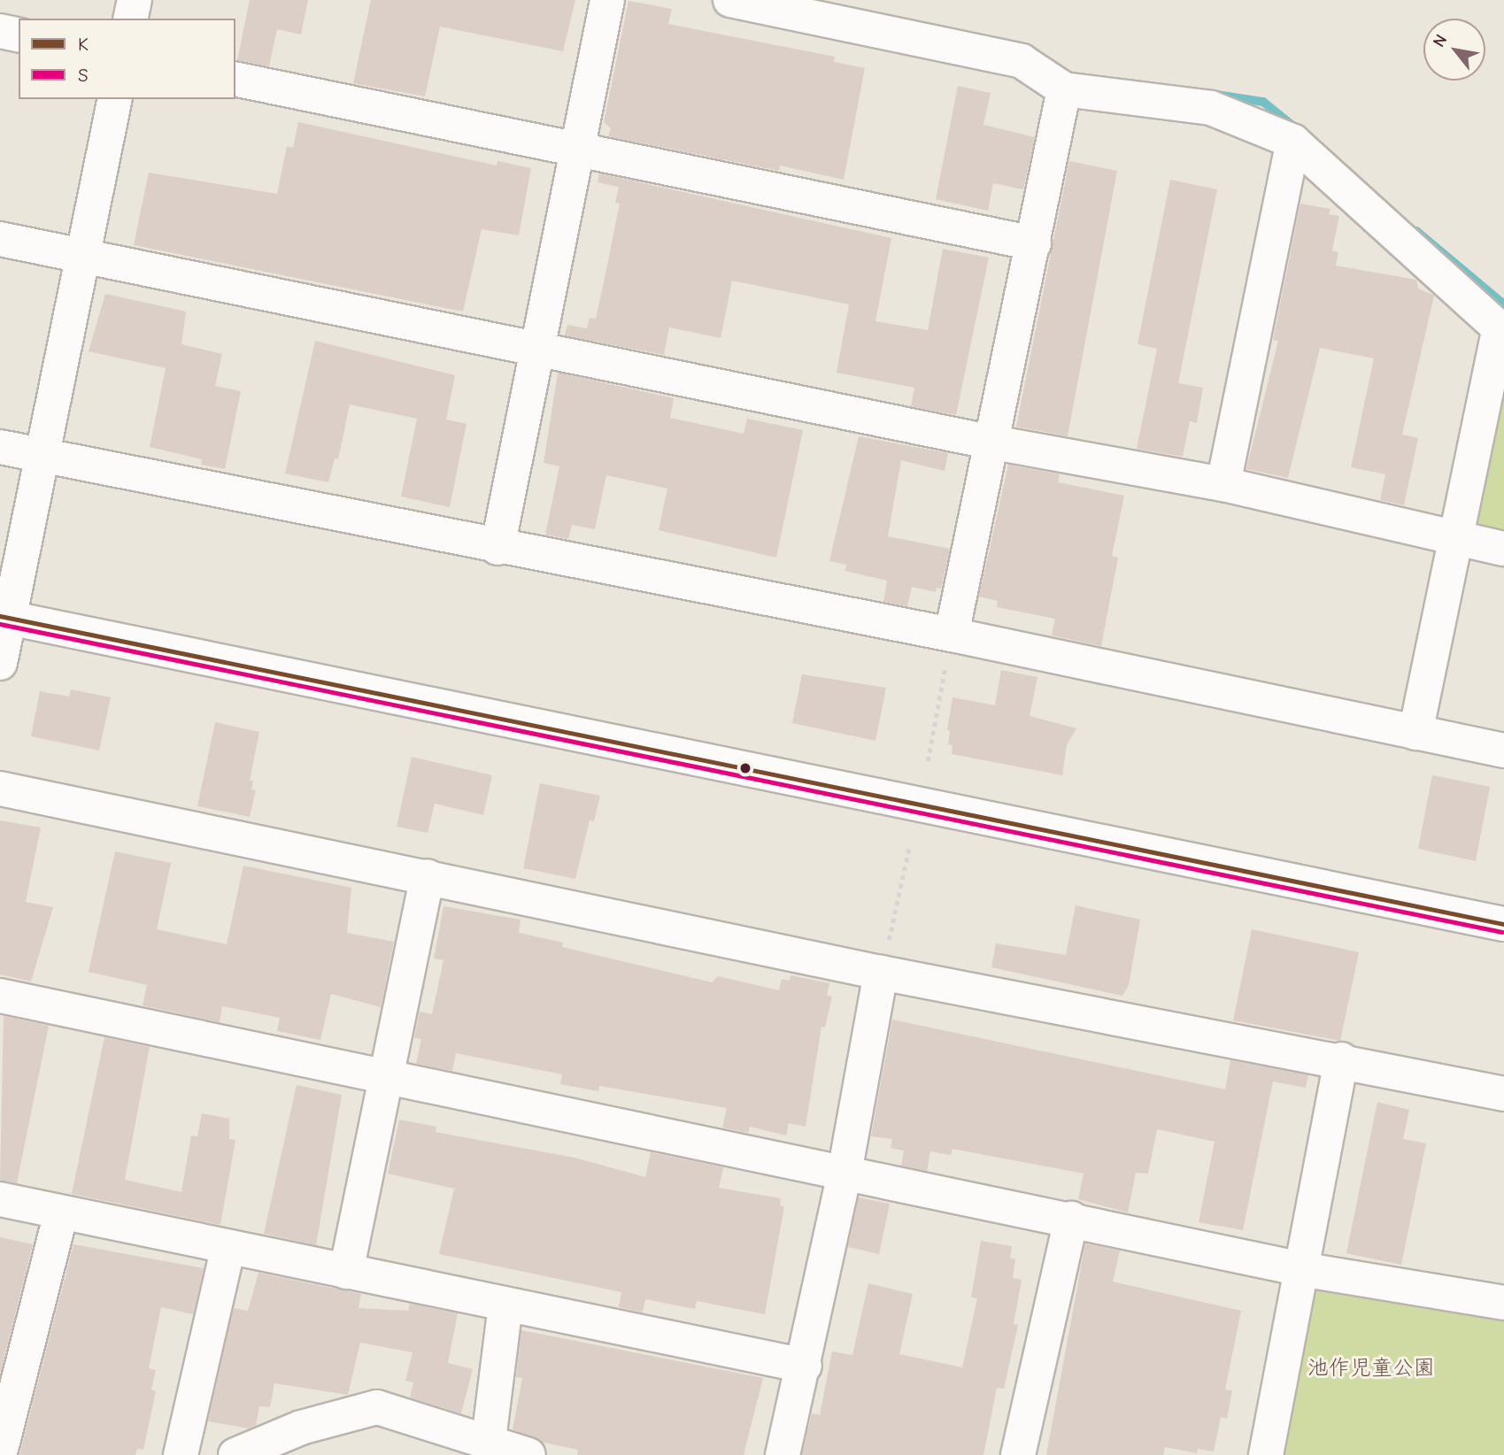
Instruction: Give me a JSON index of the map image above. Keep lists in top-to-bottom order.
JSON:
{
  "parks": ["池作児童公園"],
  "lines": ["transit line K", "transit line S"],
  "legend": ["K", "S"],
  "north": "top left"
}
